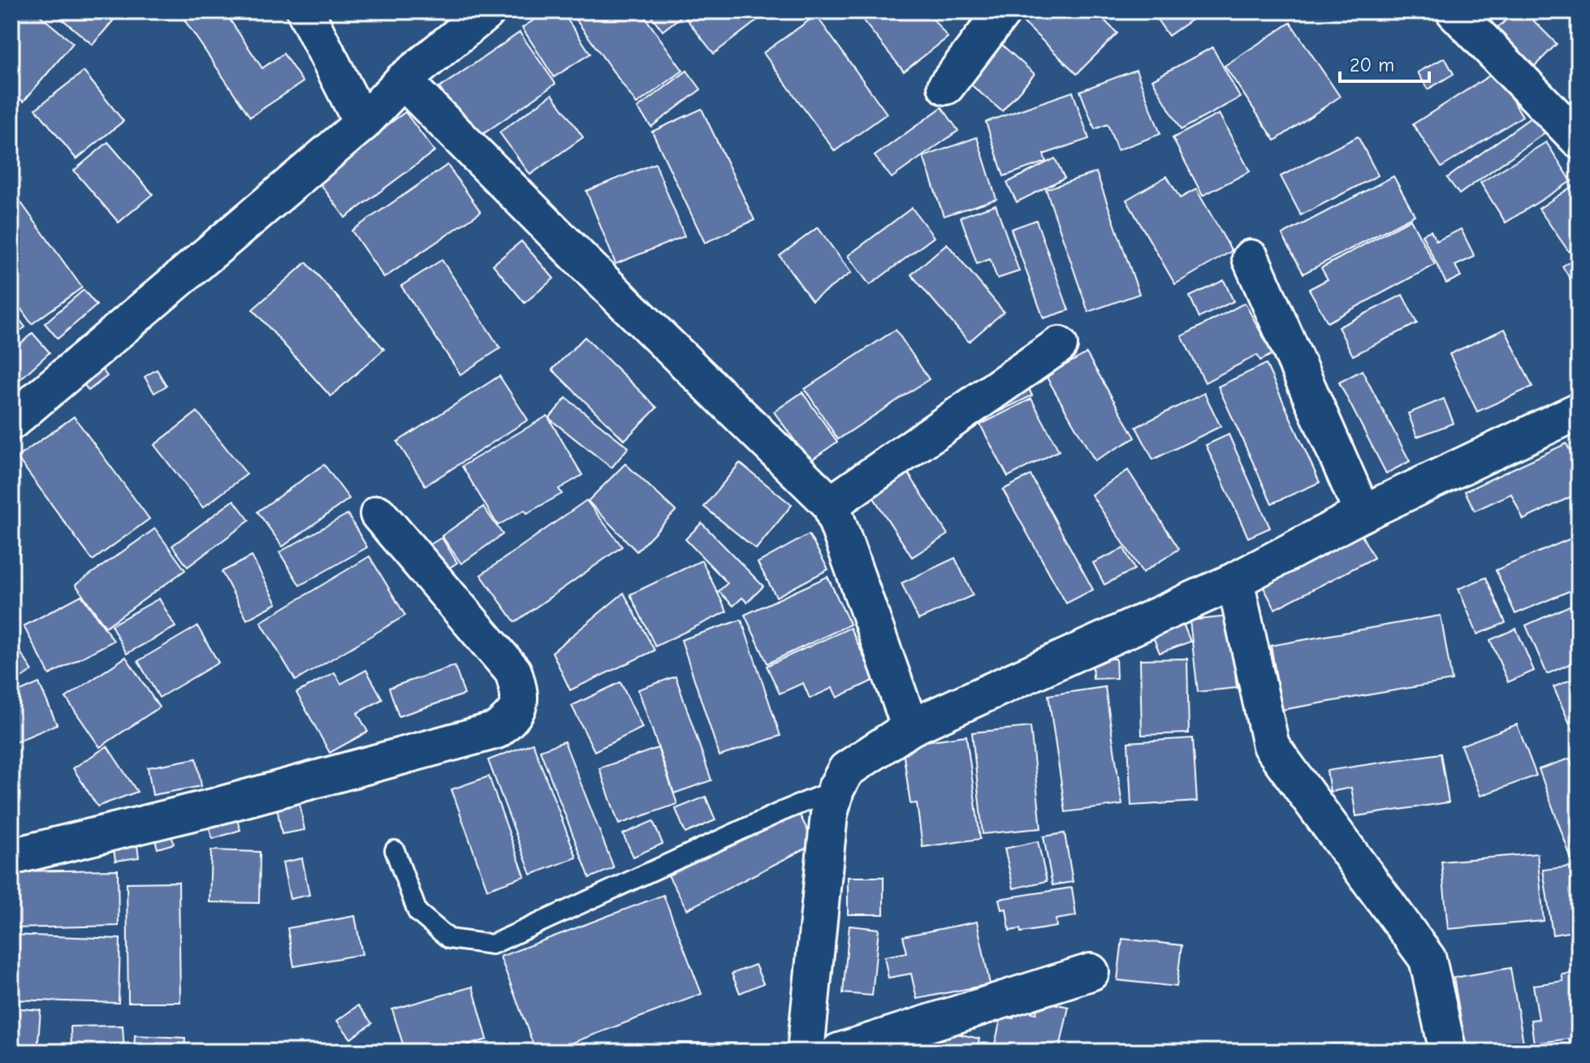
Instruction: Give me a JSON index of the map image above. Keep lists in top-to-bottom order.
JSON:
{
  "scale_bar": "20 m"
}
